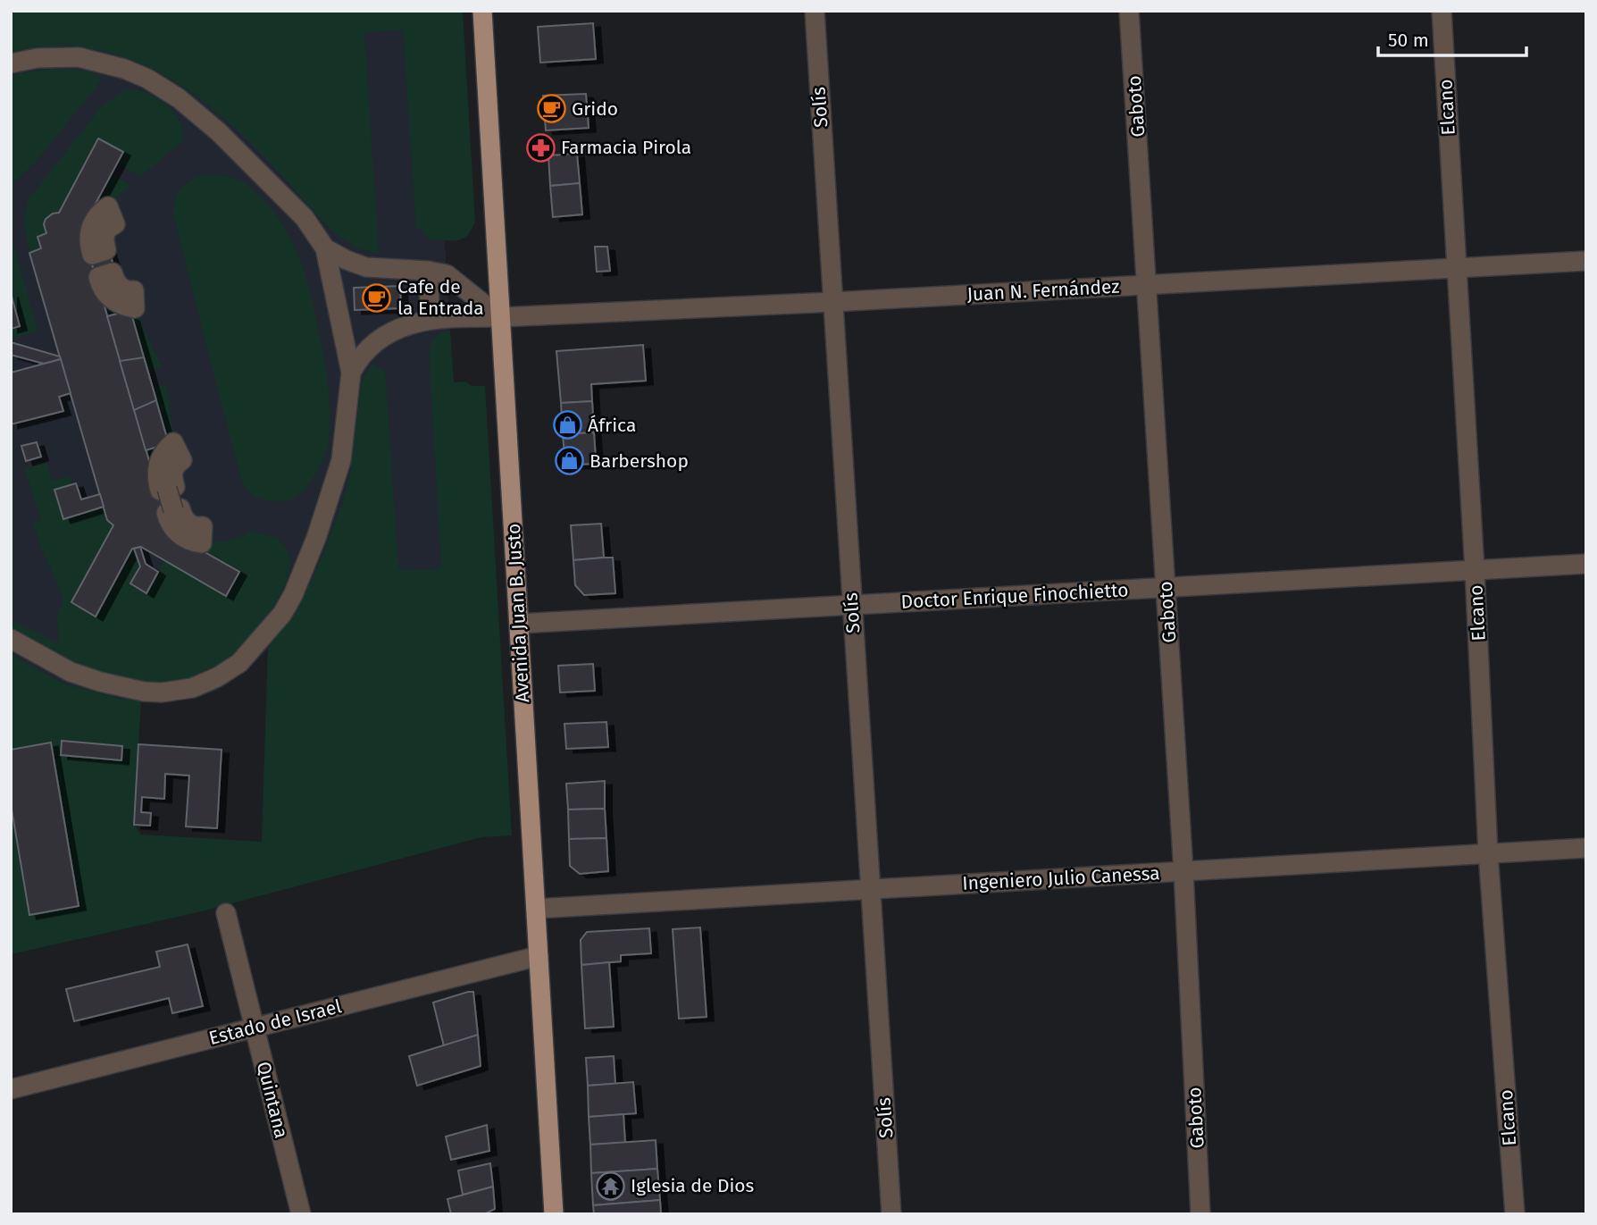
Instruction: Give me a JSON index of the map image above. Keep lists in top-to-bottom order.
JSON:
{
  "streets": {
    "main road": ["Avenida Juan B. Justo"],
    "street": [
      "Gaboto",
      "Solís",
      "Elcano",
      "Juan N. Fernández",
      "Doctor Enrique Finochietto",
      "Ingeniero Julio Canessa",
      "Estado de Israel",
      "Quintana"
    ]
  },
  "crossings": [
    ["Gaboto", "Juan N. Fernández"],
    ["Gaboto", "Doctor Enrique Finochietto"],
    ["Gaboto", "Ingeniero Julio Canessa"],
    ["Solís", "Juan N. Fernández"],
    ["Solís", "Doctor Enrique Finochietto"],
    ["Solís", "Ingeniero Julio Canessa"],
    ["Elcano", "Juan N. Fernández"],
    ["Elcano", "Doctor Enrique Finochietto"],
    ["Elcano", "Ingeniero Julio Canessa"],
    ["Juan N. Fernández", "Avenida Juan B. Justo"],
    ["Doctor Enrique Finochietto", "Avenida Juan B. Justo"],
    ["Avenida Juan B. Justo", "Ingeniero Julio Canessa"],
    ["Avenida Juan B. Justo", "Estado de Israel"],
    ["Estado de Israel", "Quintana"]
  ],
  "places": {
    "cafe": ["Grido", "Cafe de la Entrada"],
    "pharmacy": ["Farmacia Pirola"],
    "shop": ["África", "Barbershop"],
    "temple": ["Iglesia de Dios"]
  },
  "scale_bar": "50 m"
}
